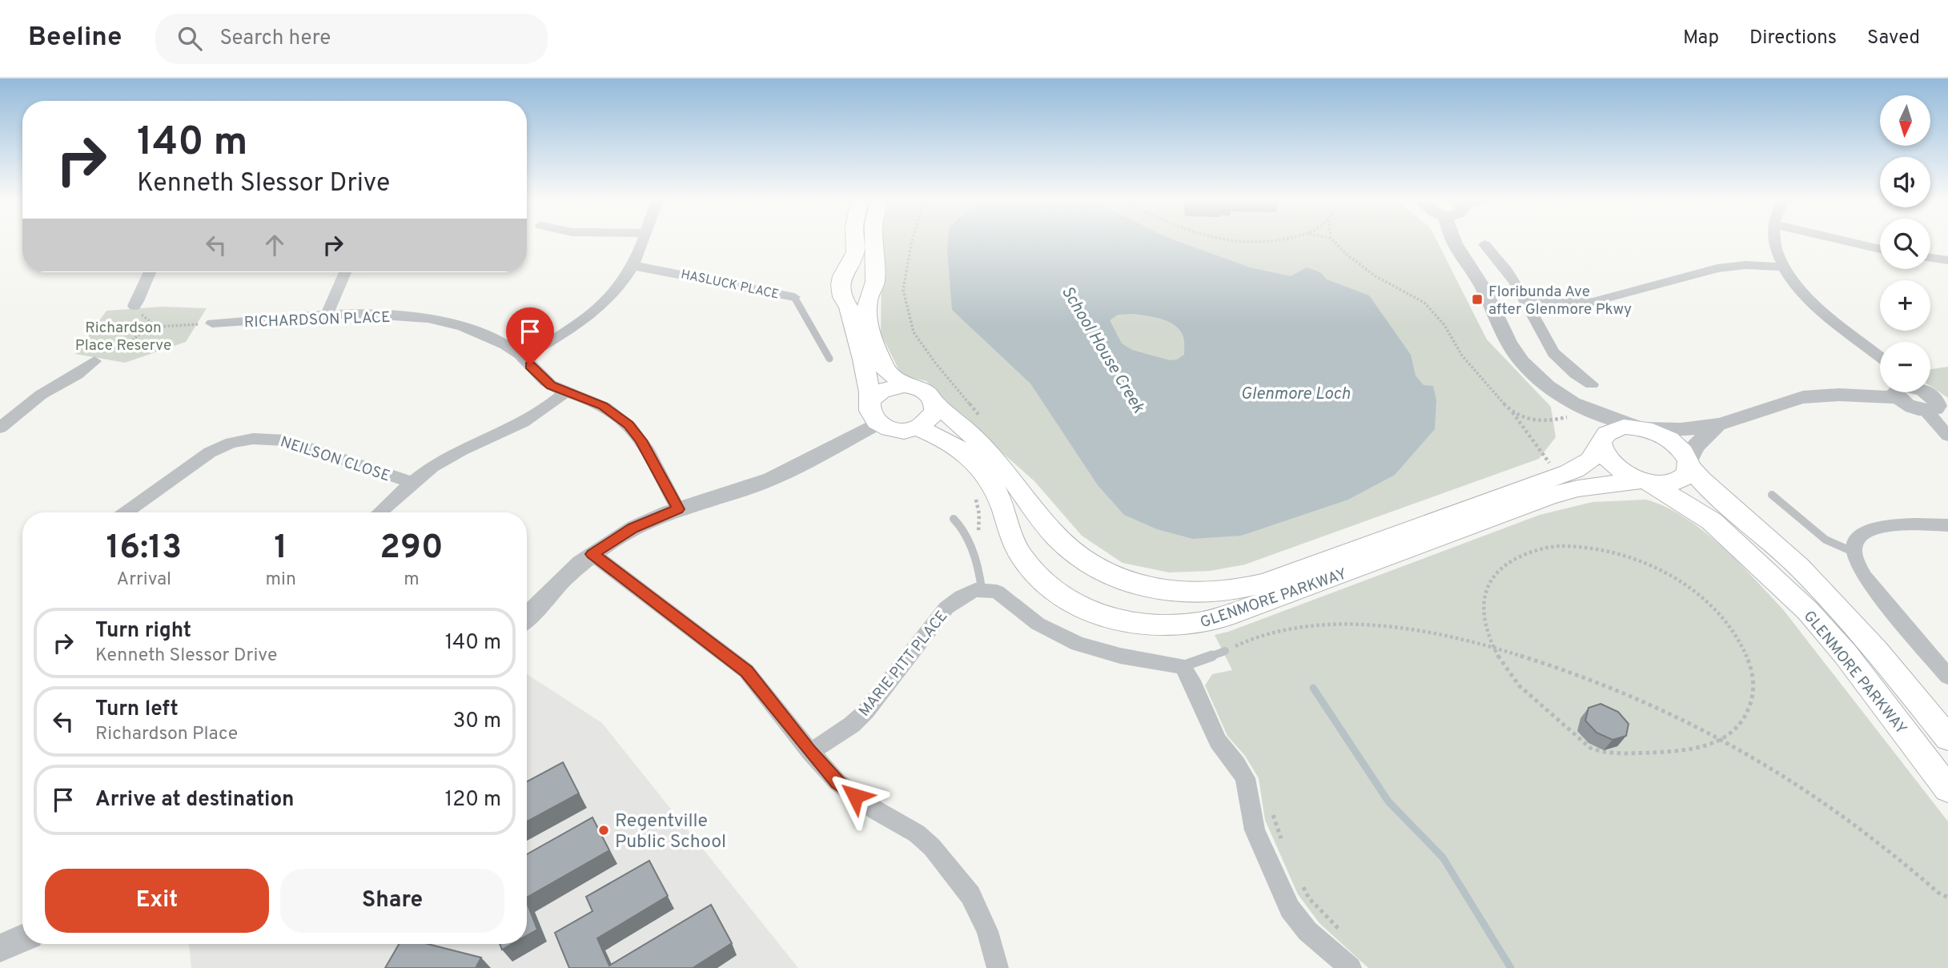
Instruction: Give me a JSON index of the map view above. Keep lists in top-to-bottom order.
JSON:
{
  "streets": {
    "main road": ["GLENMORE PARKWAY"],
    "street": [
      "HASLUCK PLACE",
      "RICHARDSON PLACE",
      "NEILSON CLOSE",
      "MARIE PITT PLACE"
    ]
  },
  "water": ["School House Creek", "Glenmore Loch"],
  "parks": ["Richardson Place Reserve"],
  "places": {
    "transit": ["Floribunda Ave after Glenmore Pkwy"],
    "other": ["Regentville Public School"]
  },
  "north": "bottom",
  "page": {
    "header": "Beeline",
    "search": "Search here",
    "nav": ["Map", "Directions", "Saved"],
    "map_buttons": ["+", "−"],
    "turn": ["140 m", "Kenneth Slessor Drive"],
    "eta": [
      "16:13",
      "Arrival",
      "1",
      "min",
      "290",
      "m"
    ],
    "list": [
      {
        "name": "Turn right",
        "note": "Kenneth Slessor Drive",
        "value": "140 m"
      },
      {
        "name": "Turn left",
        "note": "Richardson Place",
        "value": "30 m"
      },
      {
        "name": "Arrive at destination",
        "value": "120 m"
      }
    ],
    "buttons": ["Exit", "Share"]
  }
}
